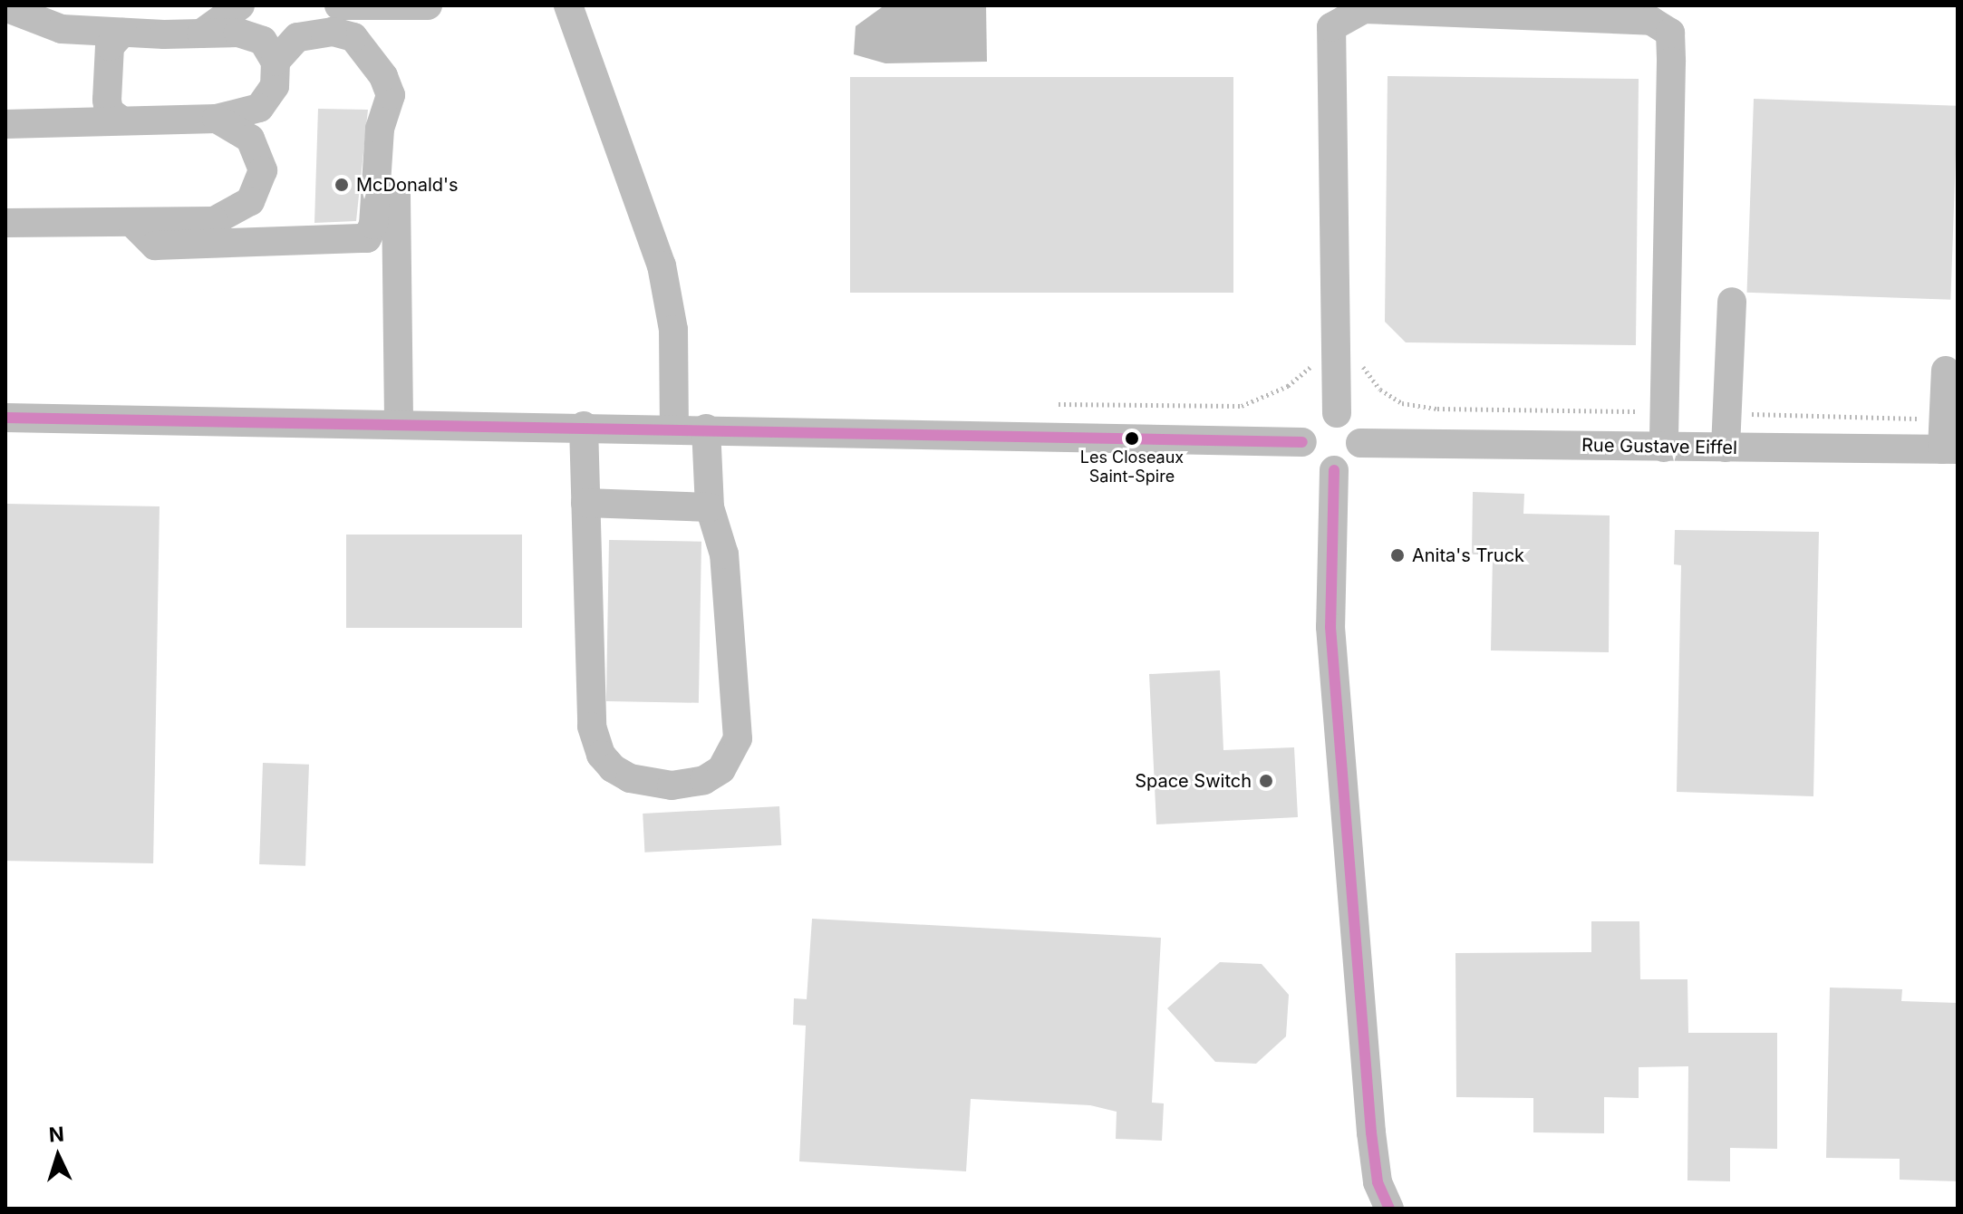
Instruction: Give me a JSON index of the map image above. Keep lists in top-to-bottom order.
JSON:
{
  "streets": {
    "street": ["Rue Gustave Eiffel"]
  },
  "places": [
    "McDonald's",
    "Les Closeaux Saint-Spire",
    "Anita's Truck",
    "Space Switch"
  ],
  "north": "top"
}
